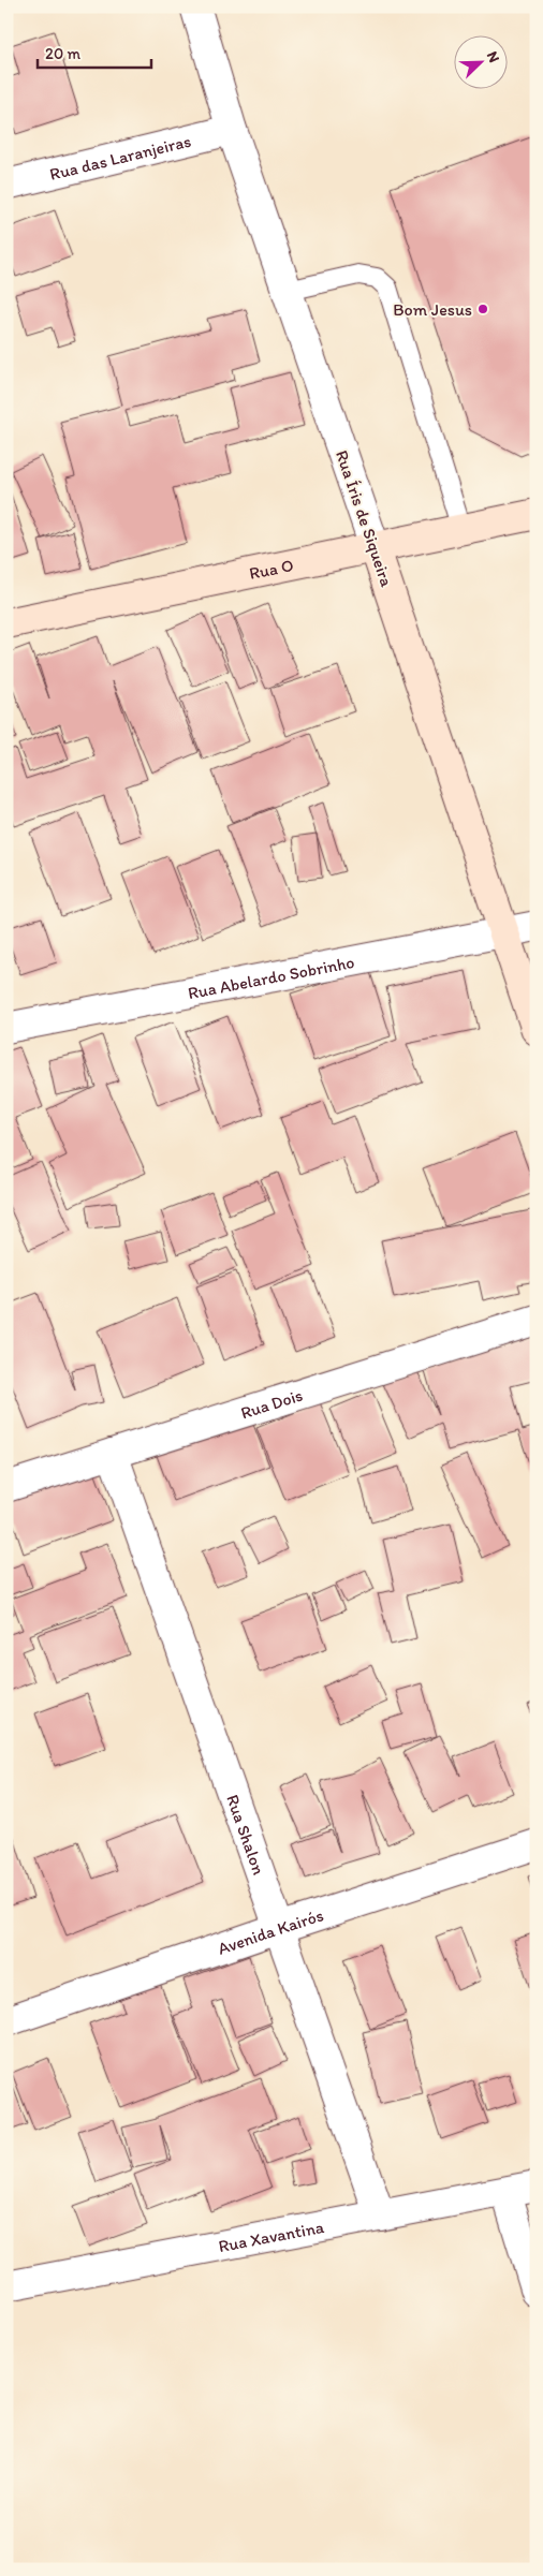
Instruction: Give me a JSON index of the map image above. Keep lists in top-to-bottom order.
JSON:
{
  "streets": {
    "street": [
      "Rua das Laranjeiras",
      "Rua Íris de Siqueira",
      "Rua O",
      "Rua Abelardo Sobrinho",
      "Rua Dois",
      "Rua Shalon",
      "Avenida Kairós",
      "Rua Xavantina"
    ]
  },
  "crossings": [
    ["Rua das Laranjeiras", "Rua Íris de Siqueira"],
    ["Rua Íris de Siqueira", "Rua O"],
    ["Rua Íris de Siqueira", "Rua Abelardo Sobrinho"],
    ["Rua Dois", "Rua Shalon"],
    ["Rua Shalon", "Avenida Kairós"],
    ["Rua Shalon", "Rua Xavantina"]
  ],
  "places": ["Bom Jesus"],
  "scale_bar": "20 m",
  "north": "top right"
}
